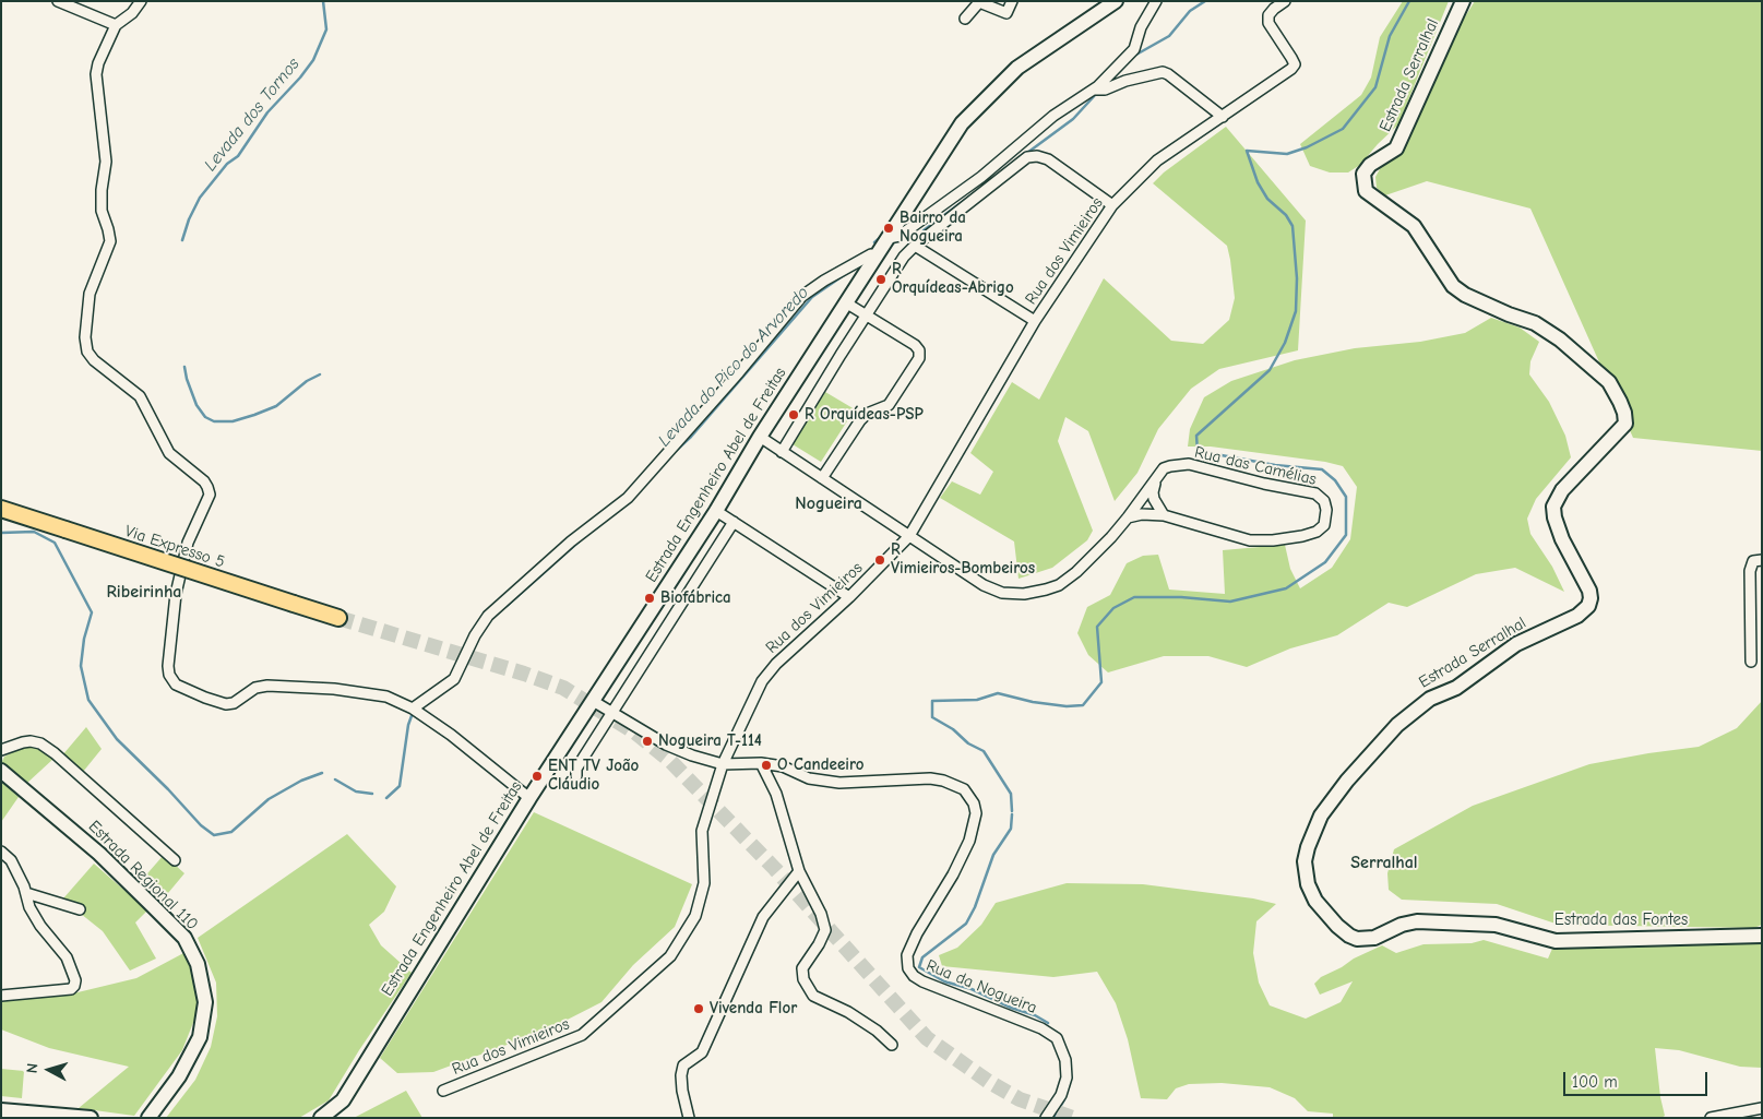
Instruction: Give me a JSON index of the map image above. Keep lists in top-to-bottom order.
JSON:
{
  "streets": {
    "main road": [
      "Estrada Serralhal",
      "Estrada Engenheiro Abel de Freitas",
      "Via Expresso 5",
      "Estrada Regional 110",
      "Estrada das Fontes"
    ],
    "street": ["Rua dos Vimieiros", "Rua das Camélias", "Rua da Nogueira"]
  },
  "crossings": [
    ["Estrada Serralhal", "Estrada das Fontes"],
    ["Rua dos Vimieiros", "Rua das Camélias"],
    ["Rua dos Vimieiros", "Rua da Nogueira"],
    ["Rua das Camélias", "Estrada Engenheiro Abel de Freitas"],
    ["Estrada Engenheiro Abel de Freitas", "Rua da Nogueira"]
  ],
  "districts": ["Nogueira", "Ribeirinha", "Serralhal"],
  "water": ["Levada dos Tornos", "Levada do Pico do Arvoredo"],
  "places": [
    "Bairro da Nogueira",
    "R Orquídeas-Abrigo",
    "R Orquídeas-PSP",
    "R Vimieiros-Bombeiros",
    "Biofábrica",
    "Nogueira T-114",
    "O Candeeiro",
    "ENT TV João Cláudio",
    "Vivenda Flor"
  ],
  "scale_bar": "100 m",
  "north": "left"
}
